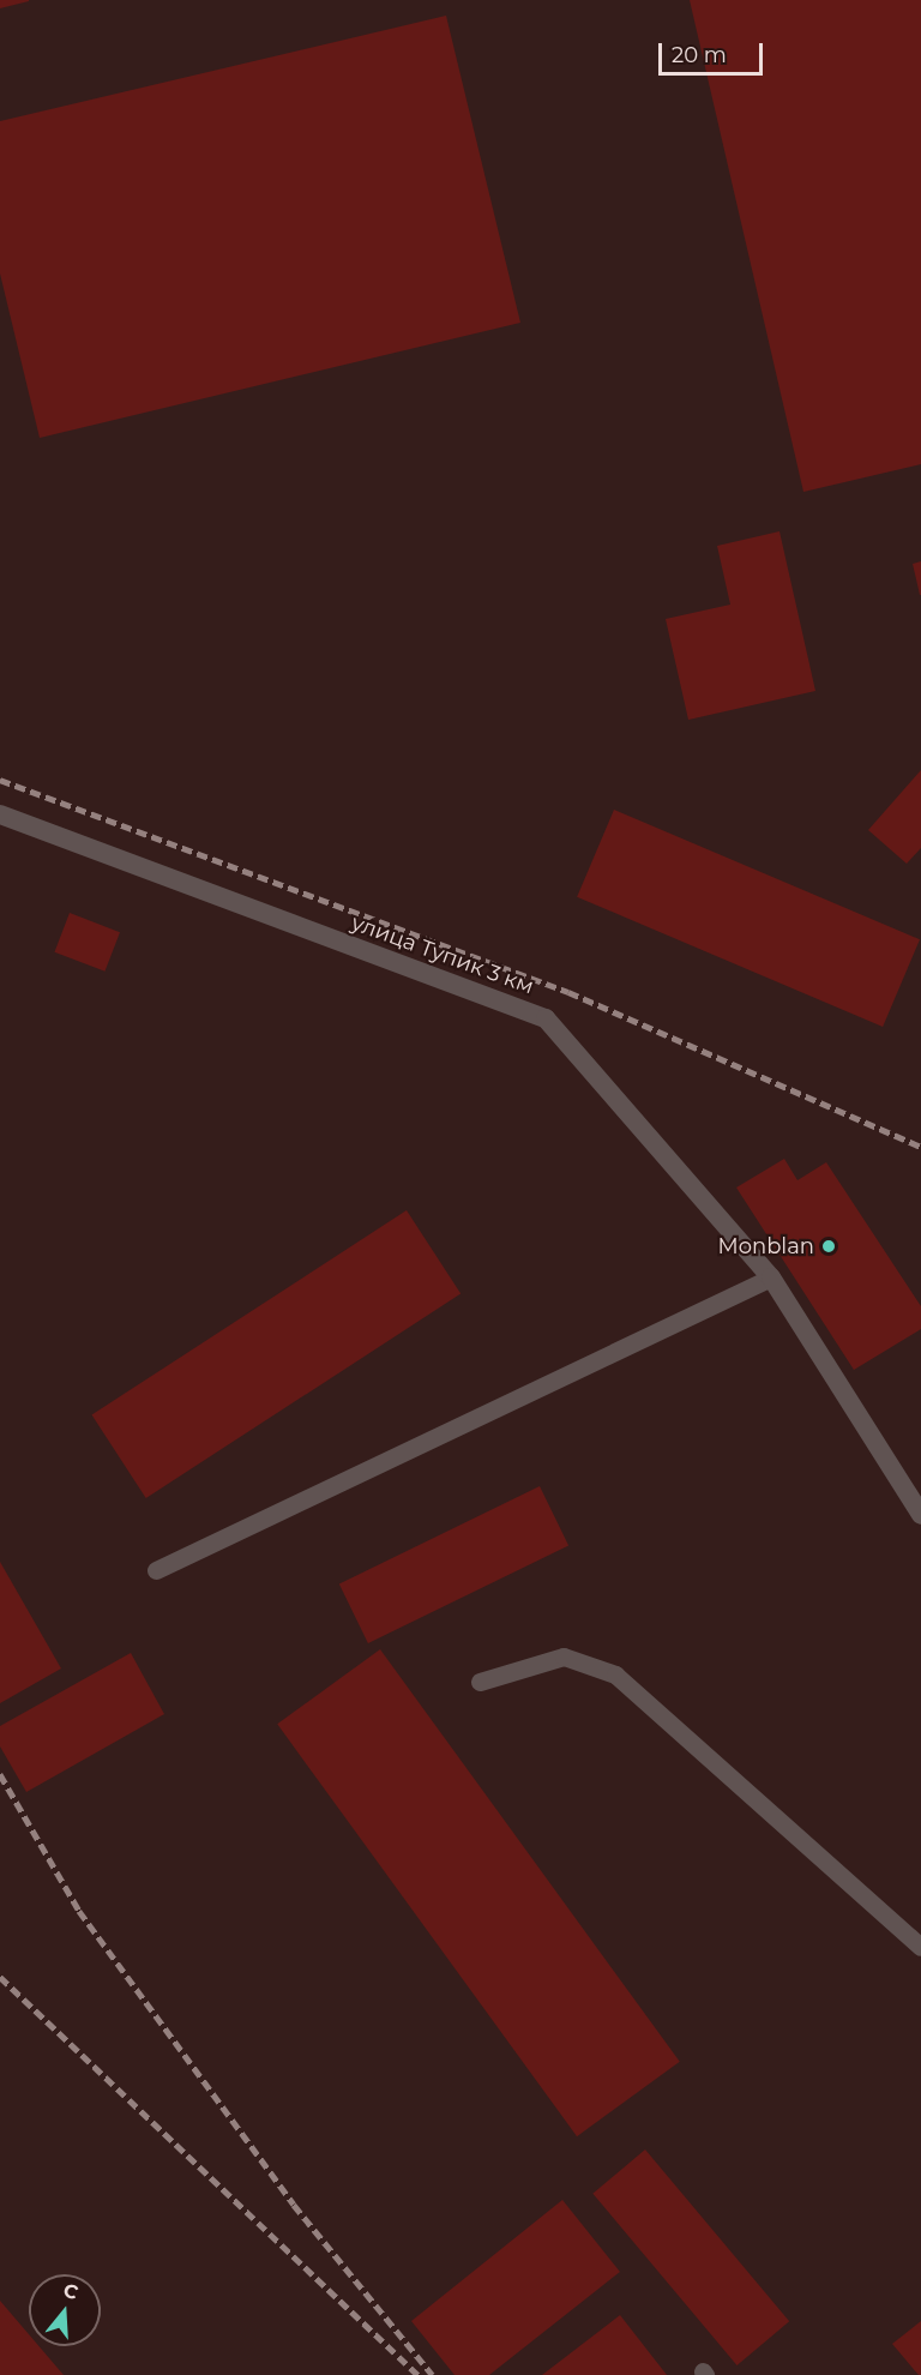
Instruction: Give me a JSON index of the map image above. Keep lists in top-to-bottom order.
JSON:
{
  "streets": {
    "street": ["улица Тупик 3 км"]
  },
  "places": ["Monblan"],
  "scale_bar": "20 m",
  "north": "top"
}
